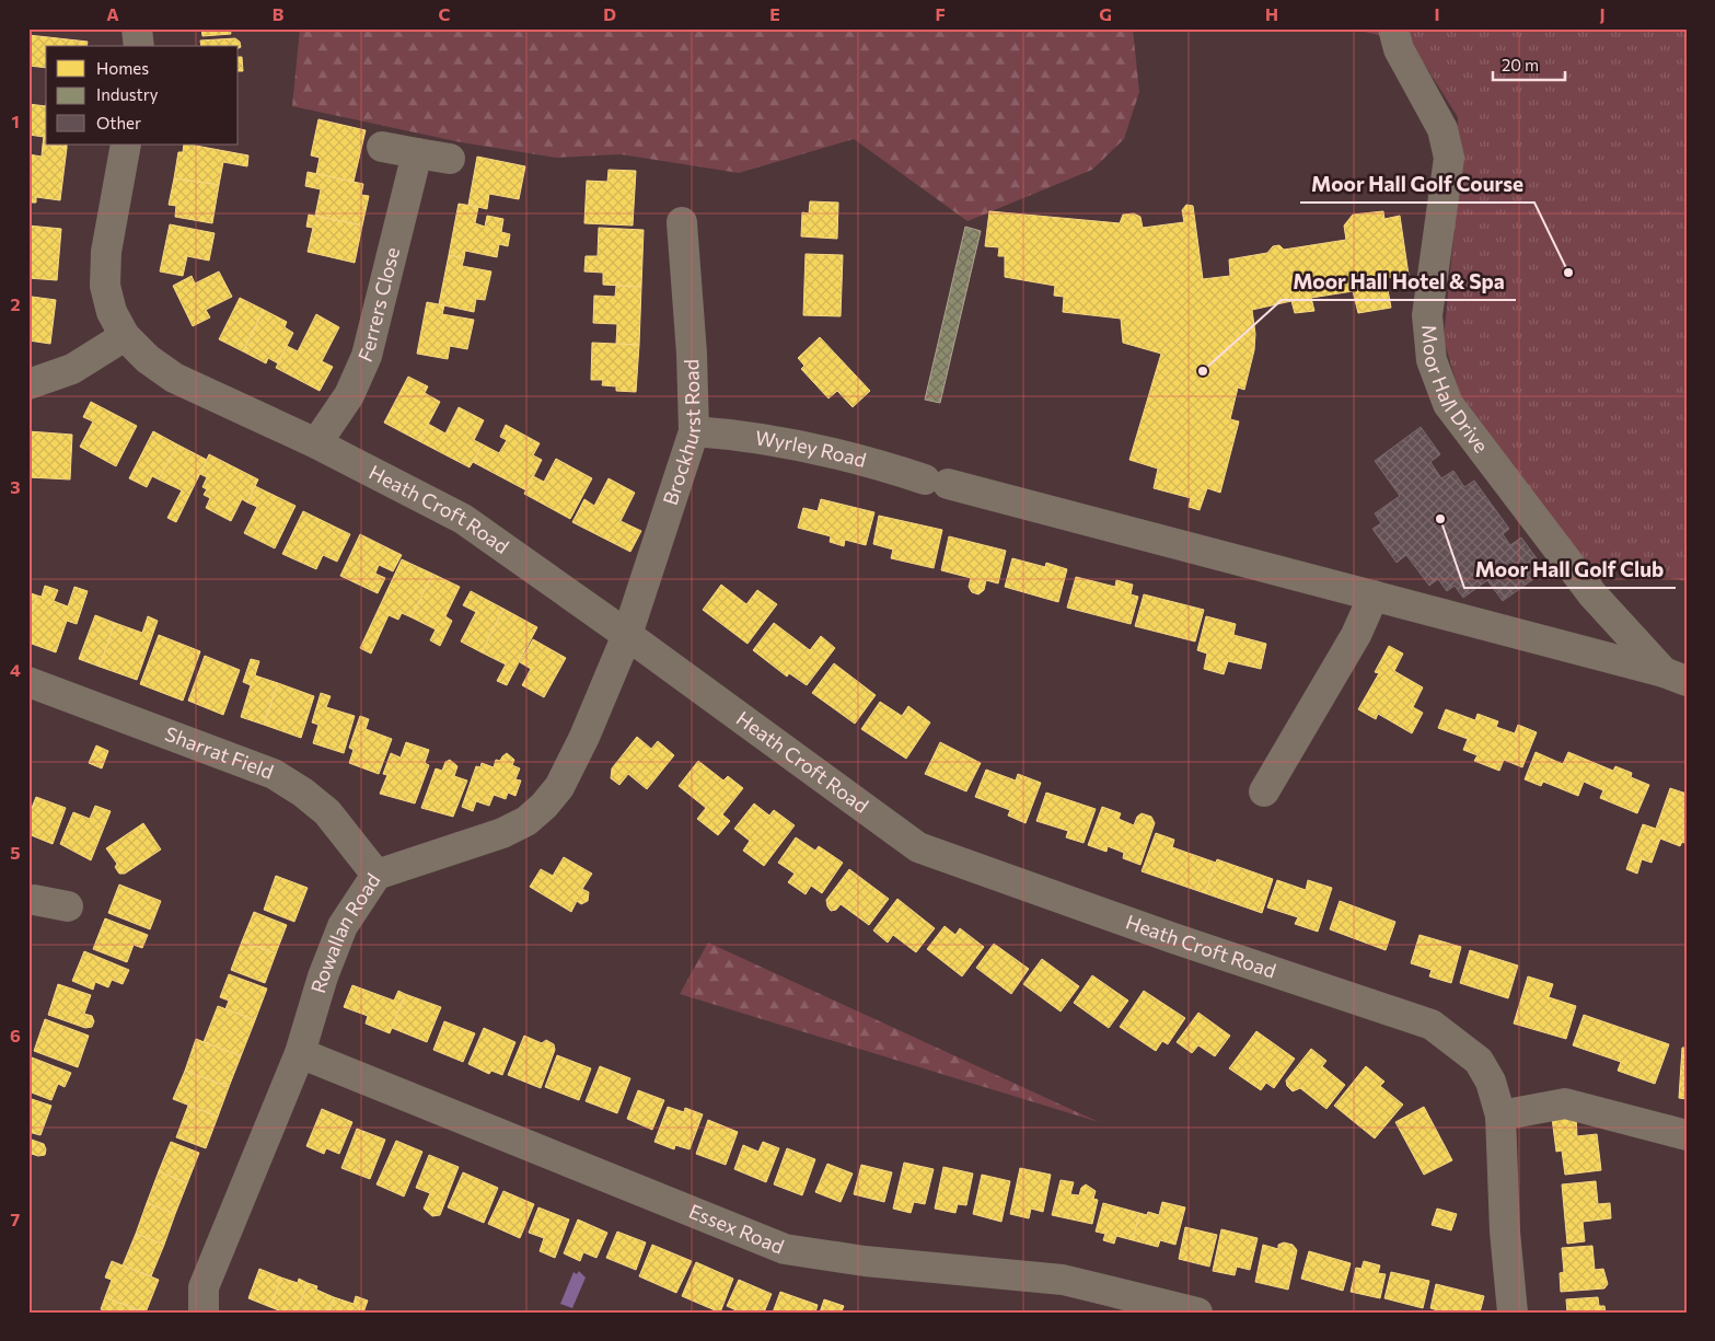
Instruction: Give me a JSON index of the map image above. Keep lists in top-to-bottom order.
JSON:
{
  "streets": {
    "street": [
      "Ferrers Close",
      "Moor Hall Drive",
      "Brockhurst Road",
      "Wyrley Road",
      "Heath Croft Road",
      "Sharrat Field",
      "Rowallan Road",
      "Essex Road"
    ]
  },
  "crossings": [
    ["Ferrers Close", "Heath Croft Road"],
    ["Moor Hall Drive", "Wyrley Road"],
    ["Brockhurst Road", "Wyrley Road"],
    ["Brockhurst Road", "Heath Croft Road"],
    ["Brockhurst Road", "Rowallan Road"],
    ["Heath Croft Road", "Rowallan Road"],
    ["Sharrat Field", "Rowallan Road"],
    ["Rowallan Road", "Essex Road"]
  ],
  "places": ["Moor Hall Golf Course", "Moor Hall Hotel & Spa", "Moor Hall Golf Club"],
  "legend": ["Homes", "Industry", "Other"],
  "scale_bar": "20 m",
  "grid": {
    "columns": [
      "A",
      "B",
      "C",
      "D",
      "E",
      "F",
      "G",
      "H",
      "I",
      "J"
    ],
    "rows": [
      "1",
      "2",
      "3",
      "4",
      "5",
      "6",
      "7"
    ]
  }
}
